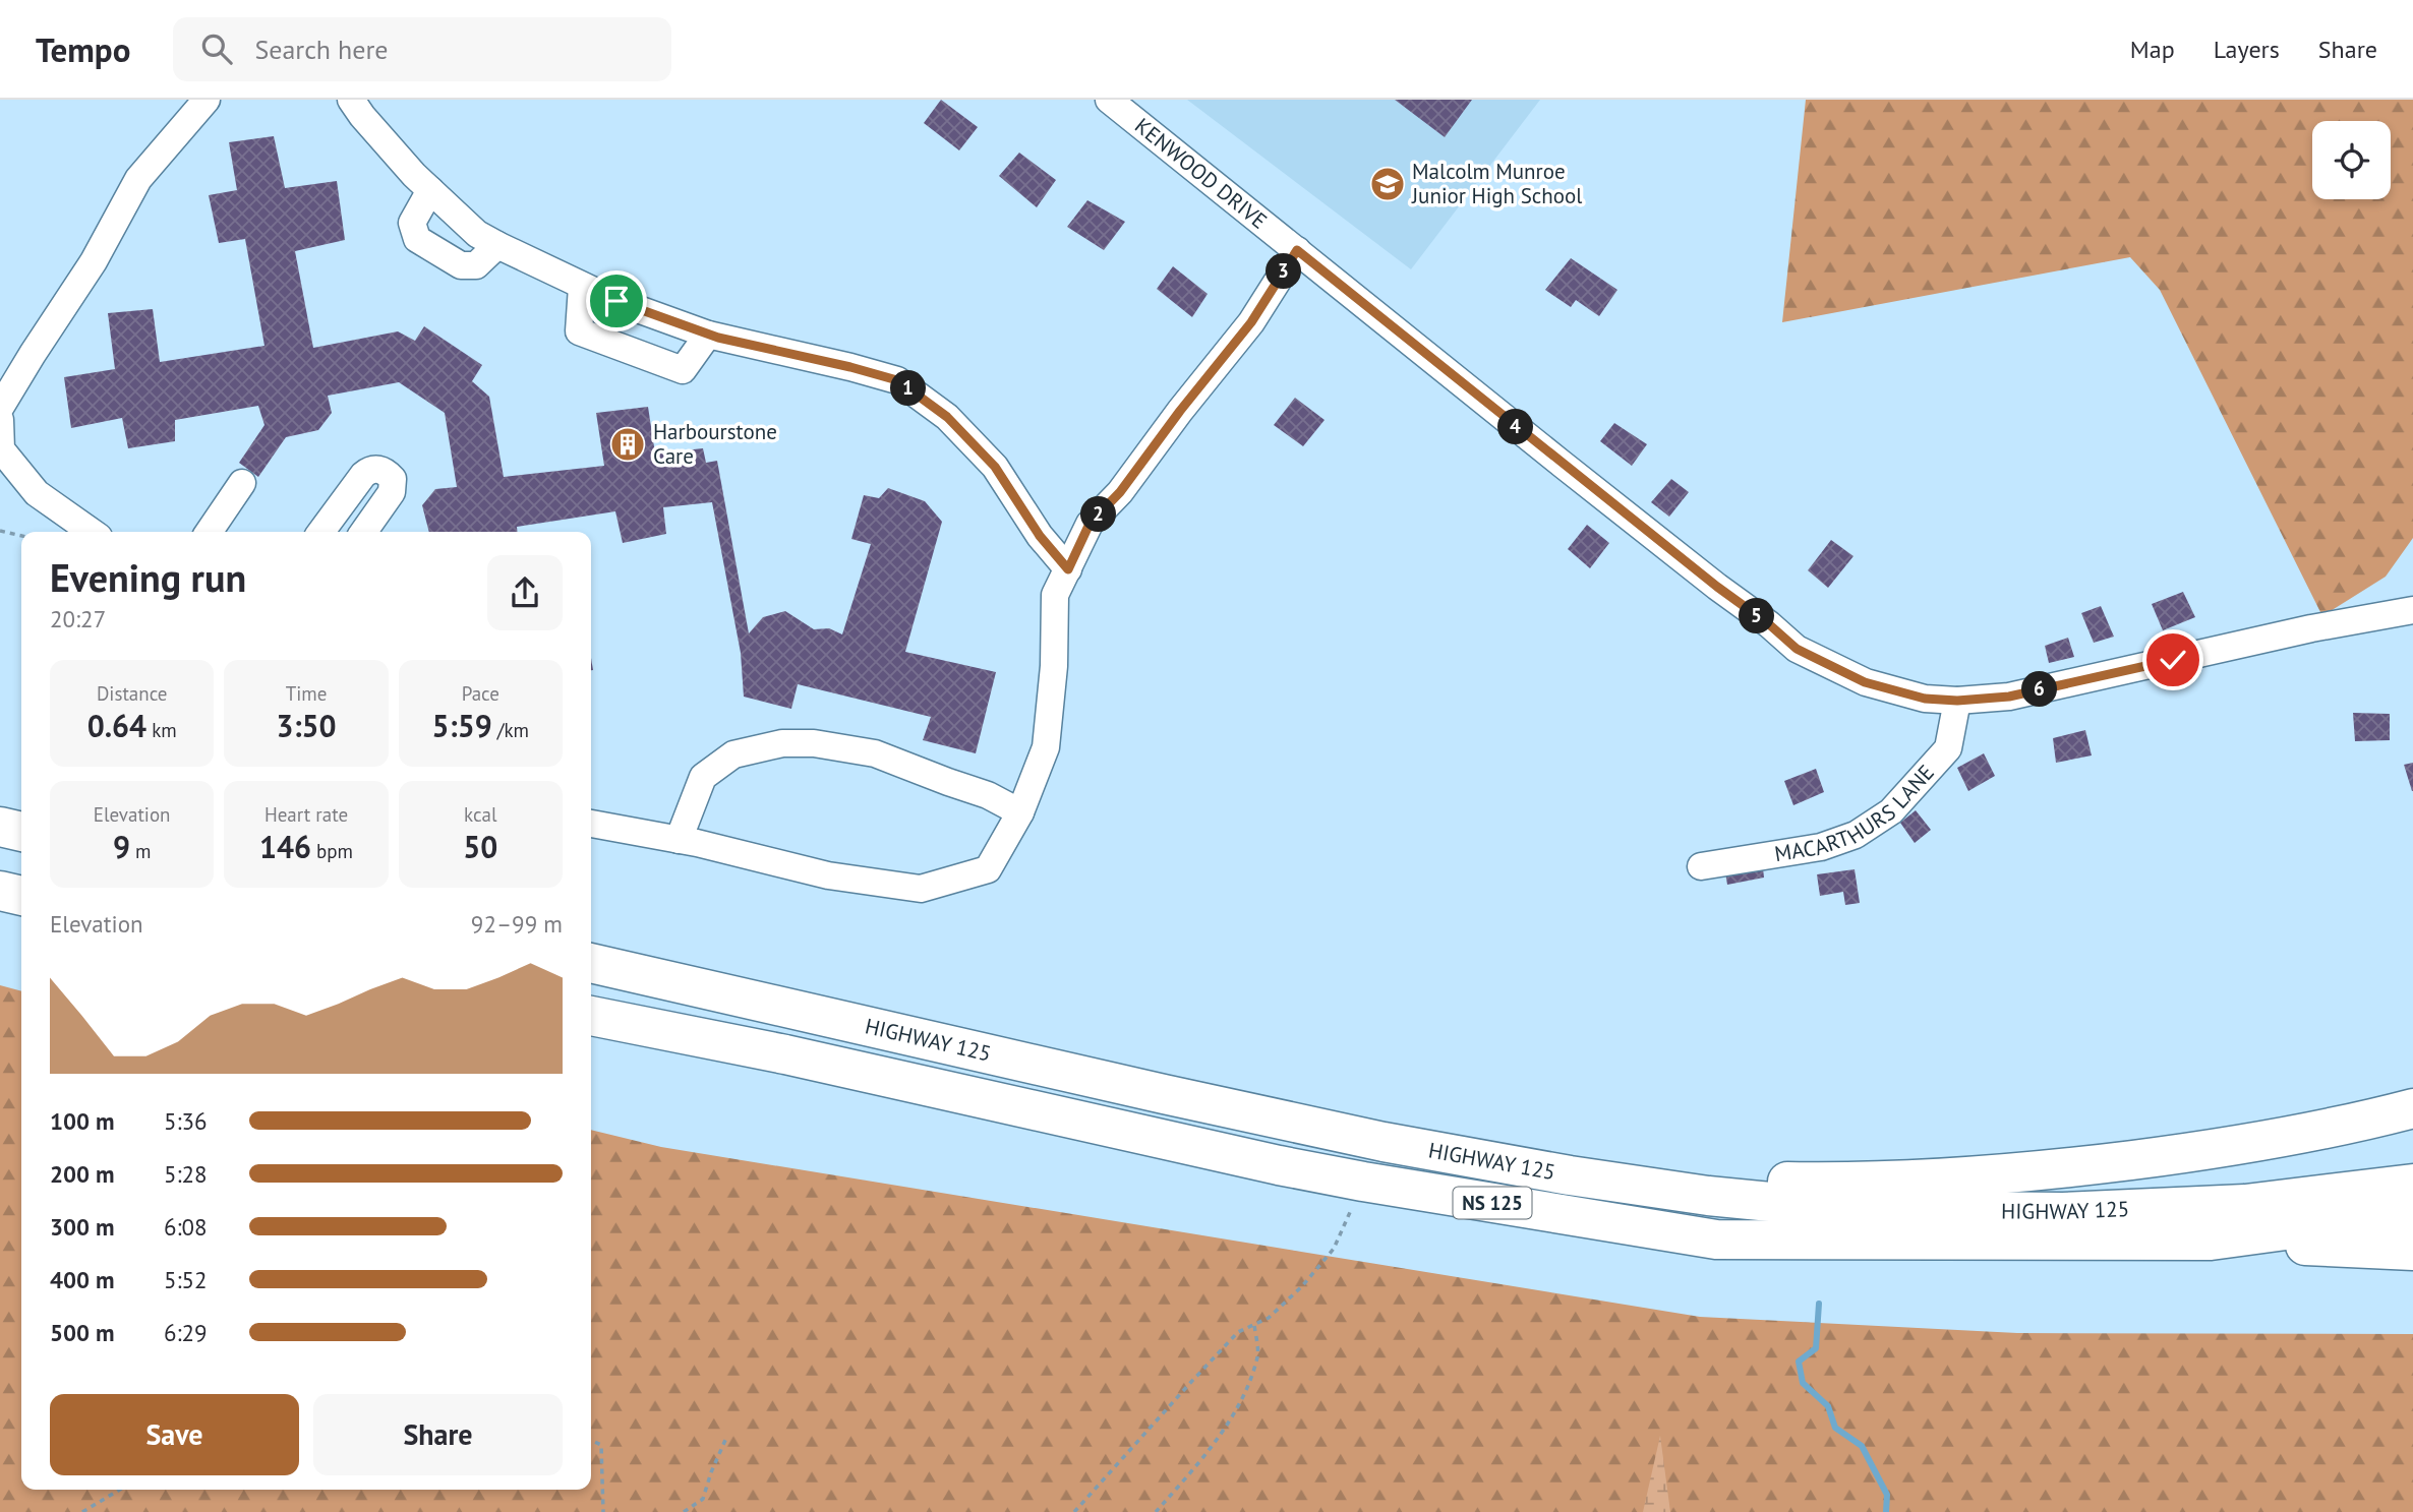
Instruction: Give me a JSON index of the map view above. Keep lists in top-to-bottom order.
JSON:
{
  "streets": {
    "highway": ["HIGHWAY 125", "NS 125"],
    "street": ["KENWOOD DRIVE", "MACARTHURS LANE"]
  },
  "crossings": [
    ["KENWOOD DRIVE", "MACARTHURS LANE"]
  ],
  "places": {
    "school or university": ["Malcolm Munroe Junior High School"],
    "building": ["Harbourstone Care"]
  },
  "page": {
    "header": "Tempo",
    "search": "Search here",
    "nav": ["Map", "Layers", "Share"],
    "pins": [
      "3",
      "1",
      "4",
      "2",
      "5",
      "6"
    ],
    "heading": ["Evening run", "20:27"],
    "stats": [
      ["Distance", "0.64 km"],
      ["Time", "3:50"],
      ["Pace", "5:59 /km"],
      ["Elevation", "9 m"],
      ["Heart rate", "146 bpm"],
      ["kcal", "50"]
    ],
    "chart": ["Elevation", "92–99 m"],
    "list": [
      {
        "name": "100 m",
        "note": "5:36"
      },
      {
        "name": "200 m",
        "note": "5:28"
      },
      {
        "name": "300 m",
        "note": "6:08"
      },
      {
        "name": "400 m",
        "note": "5:52"
      },
      {
        "name": "500 m",
        "note": "6:29"
      }
    ],
    "buttons": ["Save", "Share"]
  }
}
